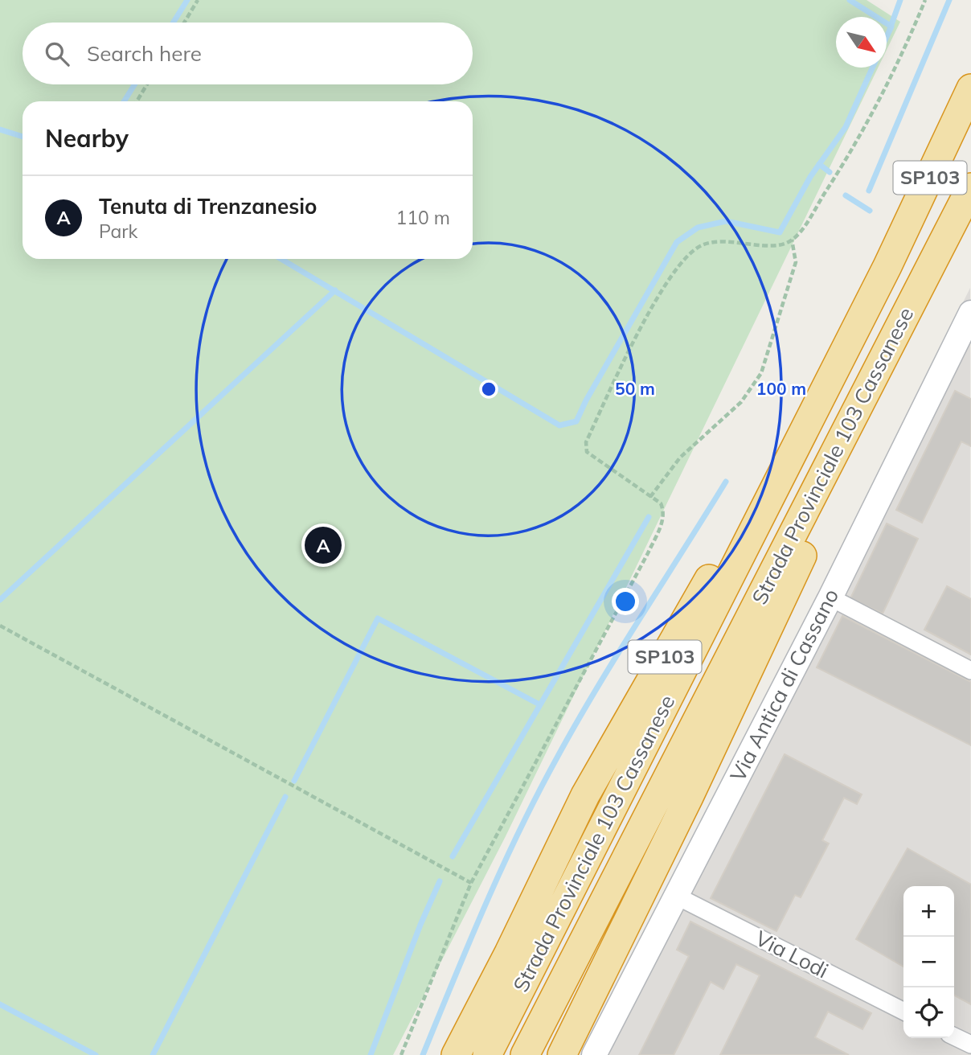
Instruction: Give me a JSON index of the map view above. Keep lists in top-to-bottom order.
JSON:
{
  "streets": {
    "highway": ["SP103", "Strada Provinciale 103 Cassanese"],
    "main road": ["Via Antica di Cassano"],
    "street": ["Via Lodi"]
  },
  "crossings": [
    ["SP103", "Strada Provinciale 103 Cassanese"],
    ["Via Antica di Cassano", "Via Lodi"]
  ],
  "north": "bottom right",
  "page": {
    "search": "Search here",
    "heading": "Nearby",
    "list": [
      {
        "mark": "A",
        "name": "Tenuta di Trenzanesio",
        "note": "Park",
        "value": "110 m"
      }
    ],
    "pins": "A",
    "map_buttons": ["+", "−"]
  },
  "rings": ["50 m", "100 m"]
}
